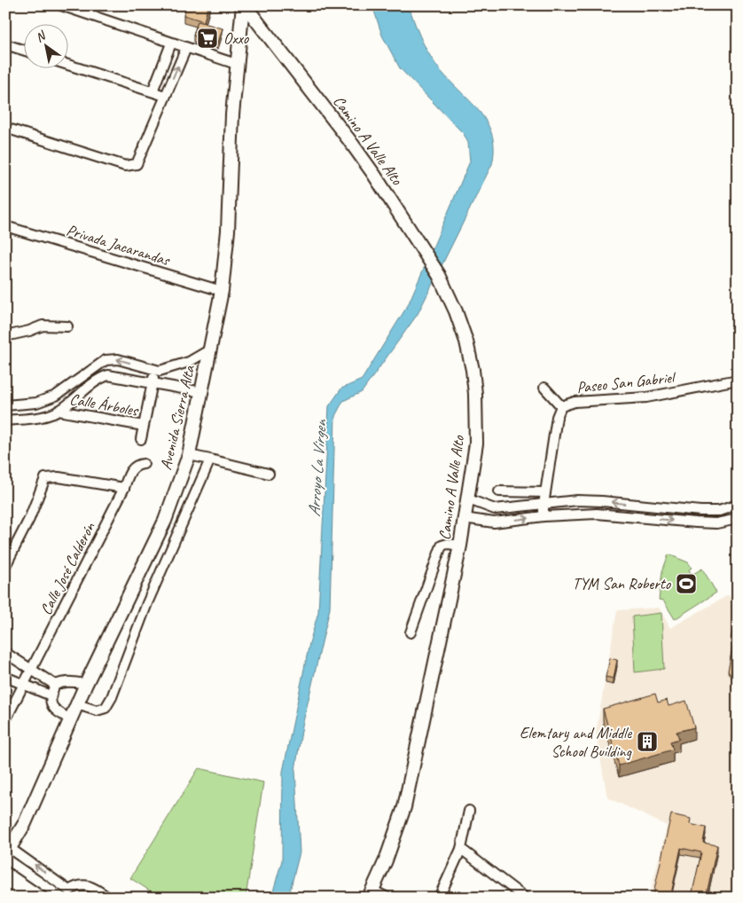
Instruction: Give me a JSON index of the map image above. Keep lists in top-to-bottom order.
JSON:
{
  "streets": {
    "street": [
      "Camino A Valle Alto",
      "Privada Jacarandas",
      "Paseo San Gabriel",
      "Calle Árboles",
      "Avenida Sierra Alta",
      "Calle José Calderón"
    ]
  },
  "crossings": [
    ["Camino A Valle Alto", "Avenida Sierra Alta"],
    ["Privada Jacarandas", "Avenida Sierra Alta"]
  ],
  "water": ["Arroyo La Virgen"],
  "places": {
    "supermarket": ["Oxxo"],
    "sports": ["TYM San Roberto"],
    "building": ["Elemtary and Middle School Building"]
  },
  "north": "top left"
}
